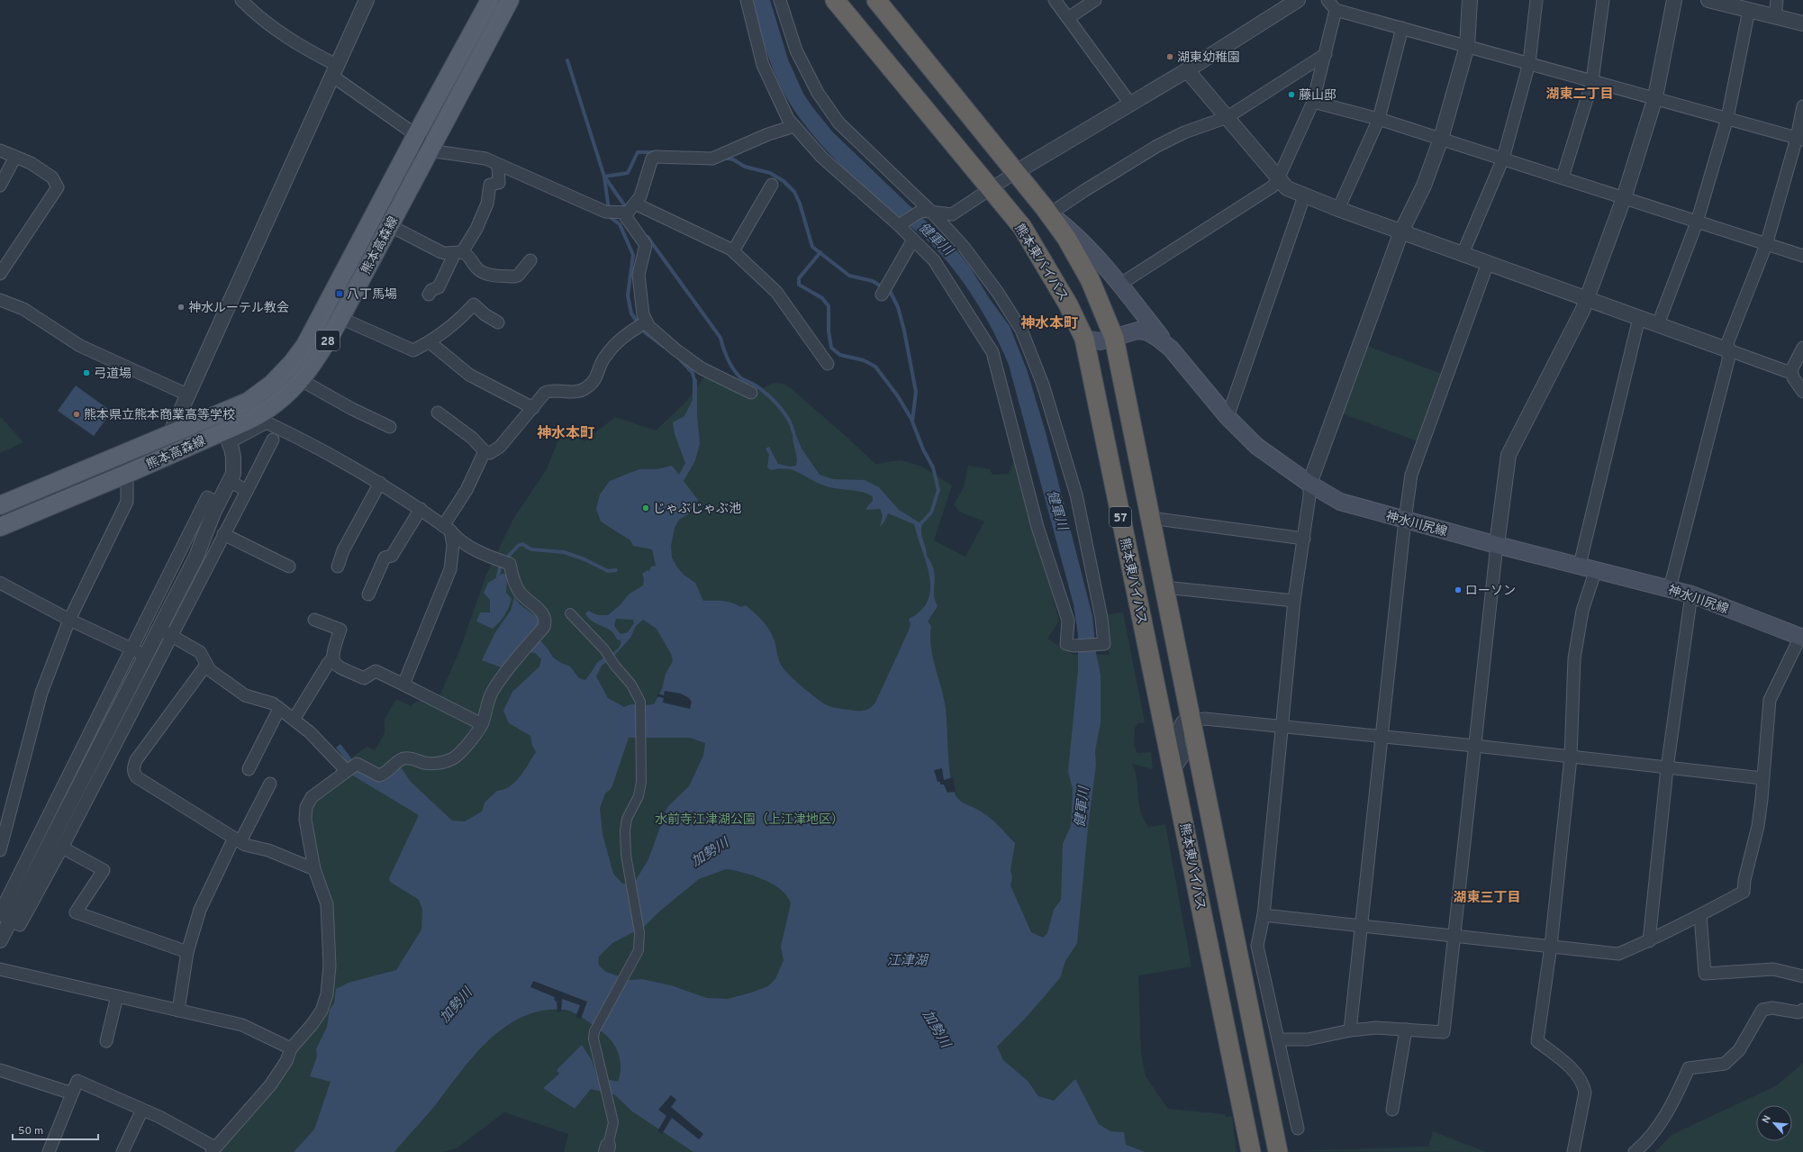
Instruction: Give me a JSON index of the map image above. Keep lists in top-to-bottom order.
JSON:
{
  "streets": {
    "highway": ["熊本東バイパス", "57"],
    "main road": ["熊本高森線", "28", "神水川尻線"]
  },
  "crossings": [
    ["熊本東バイパス", "神水川尻線"]
  ],
  "districts": [
    "湖東二丁目",
    "神水本町",
    "神水本町",
    "湖東三丁目"
  ],
  "water": ["健軍川", "加勢川", "江津湖"],
  "parks": ["水前寺江津湖公園（上江津地区）"],
  "places": {
    "other": [
      "湖東幼稚園",
      "藤山邸",
      "神水ルーテル教会",
      "弓道場",
      "熊本県立熊本商業高等学校",
      "じゃぶじゃぶ池",
      "ローソン"
    ],
    "transit": ["八丁馬場"]
  },
  "scale_bar": "50 m",
  "north": "top left"
}
